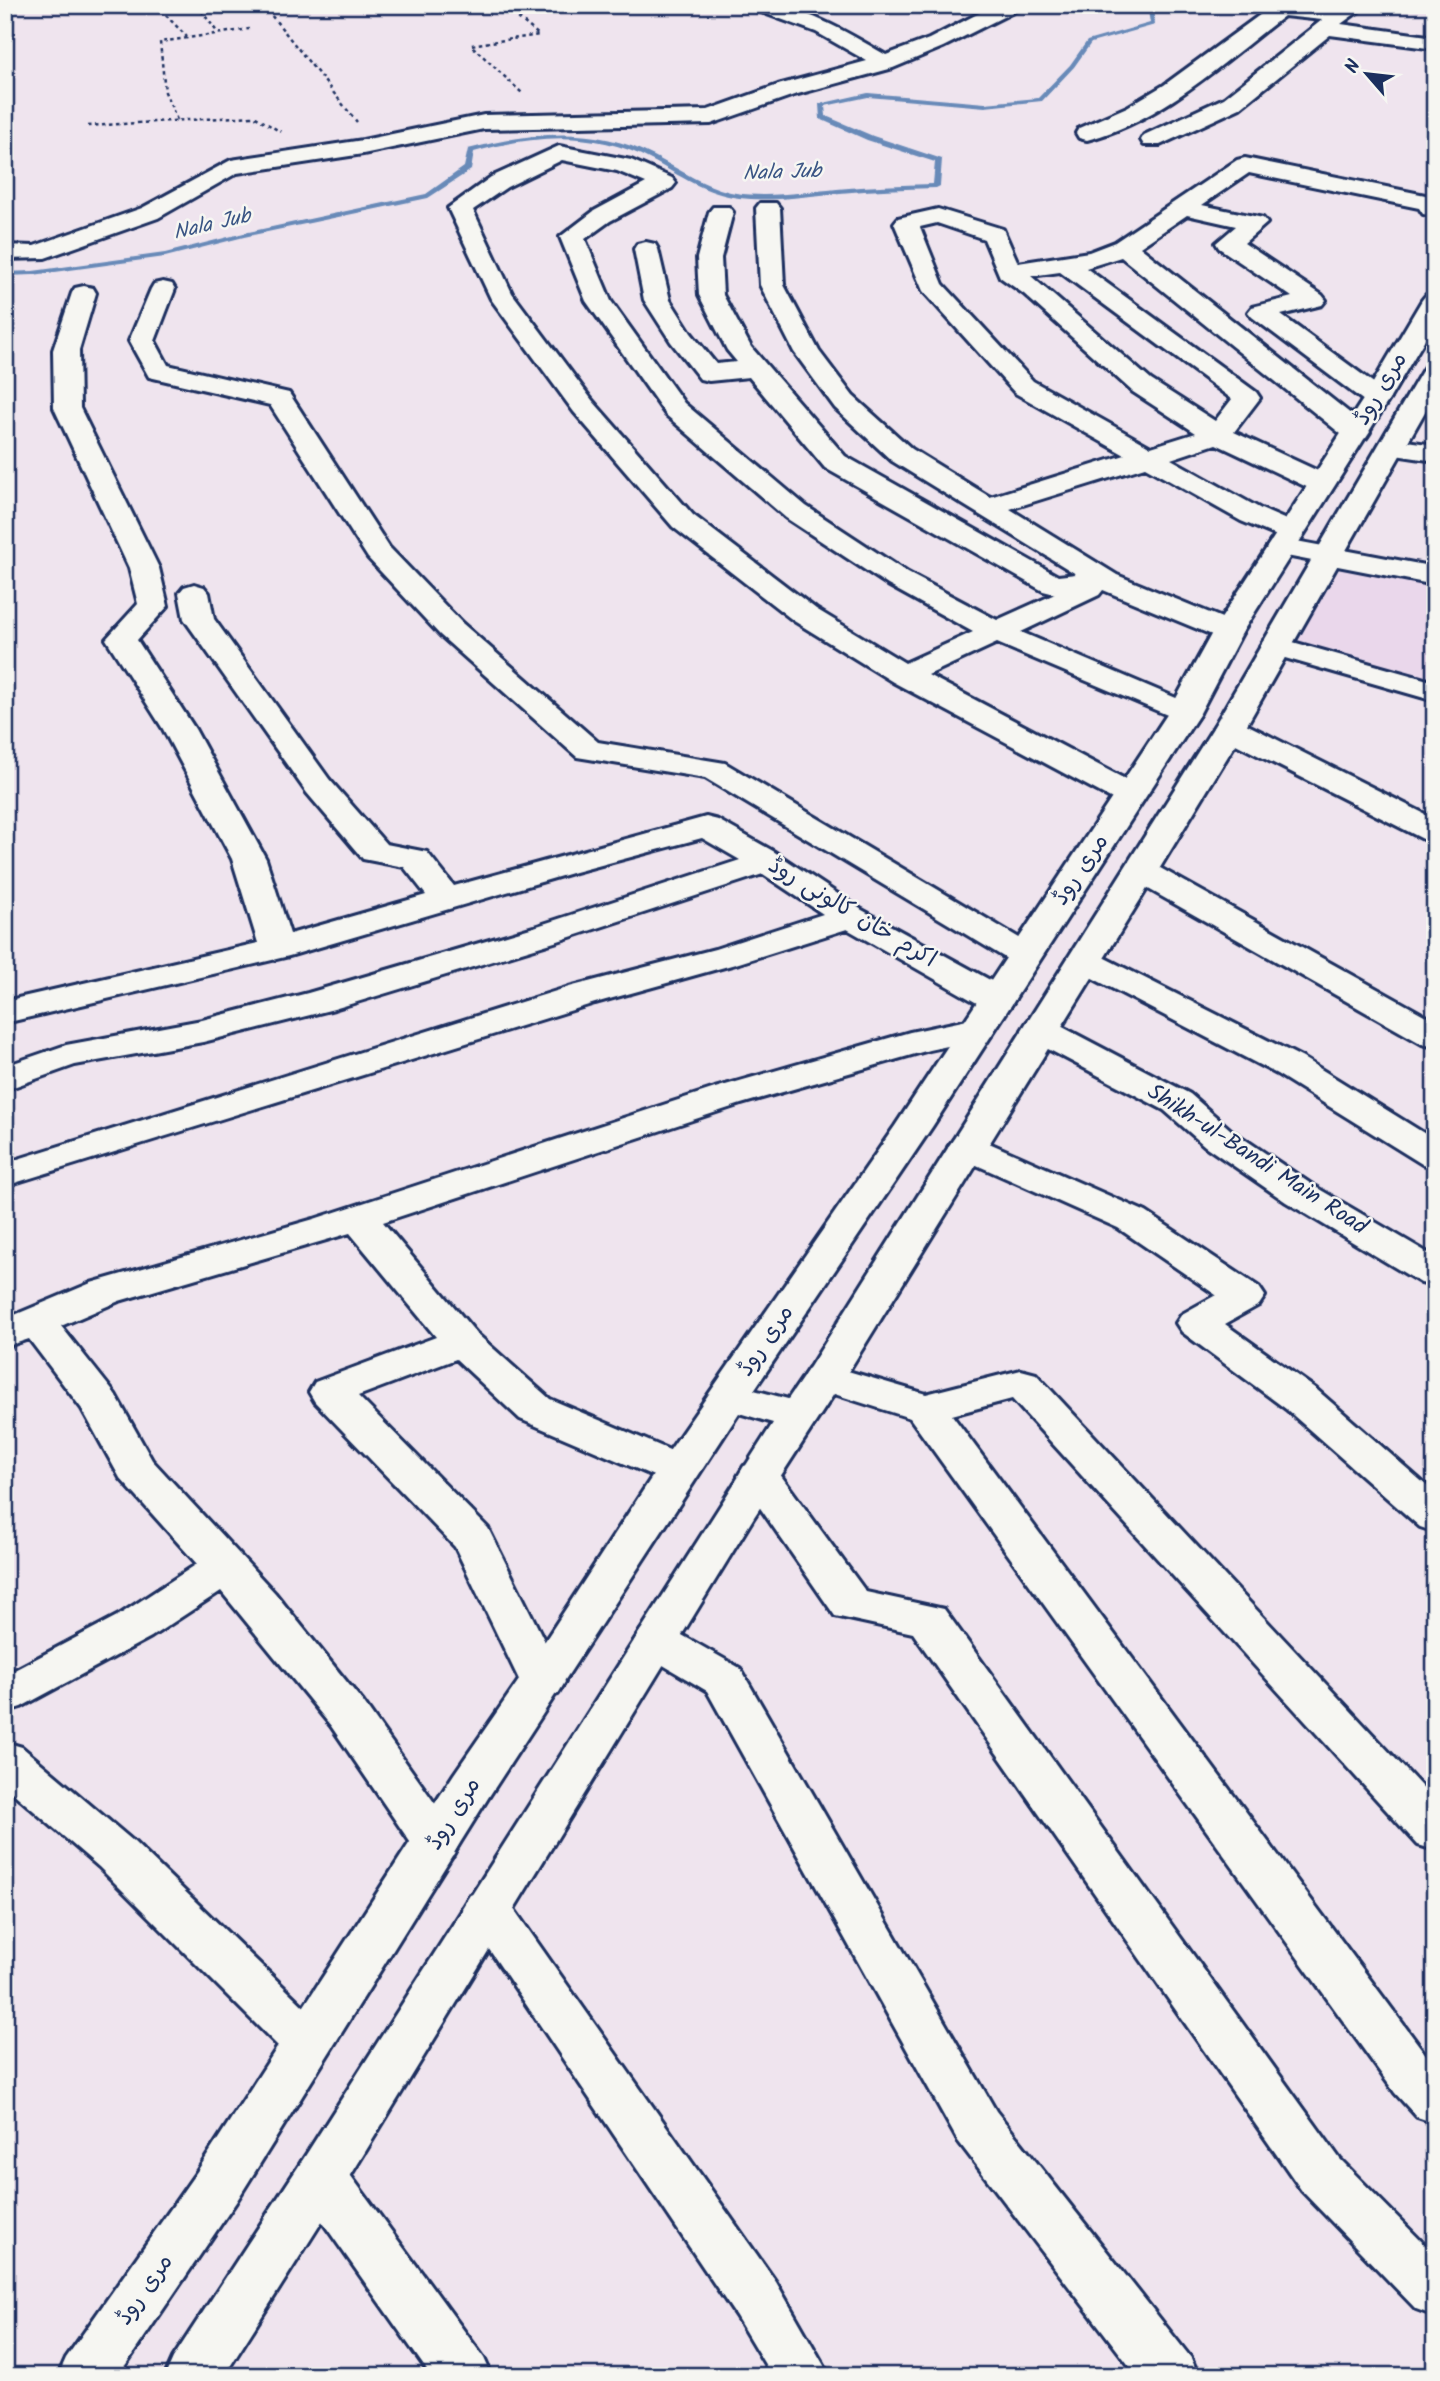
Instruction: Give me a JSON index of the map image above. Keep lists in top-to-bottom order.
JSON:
{
  "streets": {
    "street": ["مری روڈ", "اکرم خان کالونی روڈ", "Shikh-ul-Bandi Main Road"]
  },
  "crossings": [
    ["مری روڈ", "اکرم خان کالونی روڈ"],
    ["مری روڈ", "Shikh-ul-Bandi Main Road"]
  ],
  "water": ["Nala Jub"],
  "north": "top left"
}
